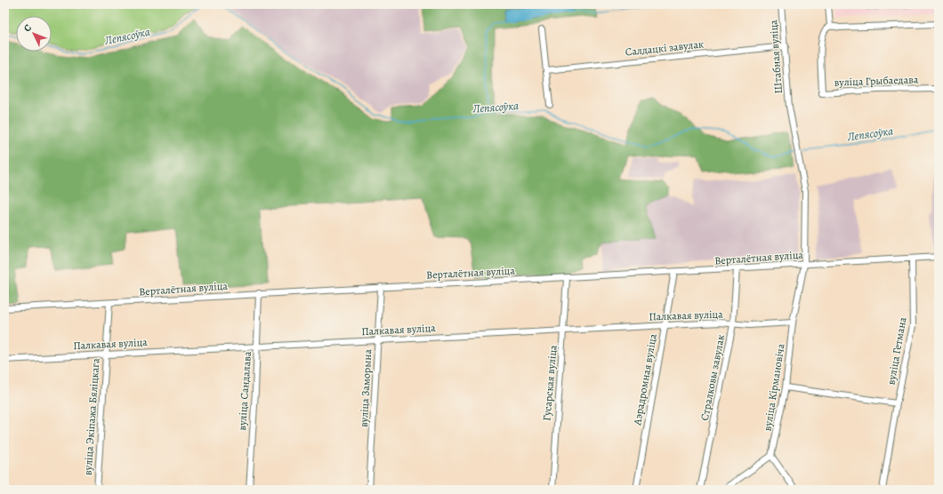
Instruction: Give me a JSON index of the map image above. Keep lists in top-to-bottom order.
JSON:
{
  "streets": {
    "street": [
      "Салдацкі завулак",
      "Штабная вуліца",
      "вуліца Грыбаедава",
      "Верталётная вуліца",
      "Палкавая вуліца",
      "вуліца Гетмана",
      "Стралковы завулак",
      "Аэрадромная вуліца",
      "Гусарская вуліца",
      "вуліца Кірмановіча",
      "вуліца Заморына",
      "вуліца Сандалава",
      "вуліца Экіпажа Бяліцкага"
    ]
  },
  "crossings": [
    ["Салдацкі завулак", "Штабная вуліца"],
    ["Штабная вуліца", "Верталётная вуліца"],
    ["Штабная вуліца", "вуліца Кірмановіча"],
    ["Верталётная вуліца", "вуліца Гетмана"],
    ["Верталётная вуліца", "Стралковы завулак"],
    ["Верталётная вуліца", "Аэрадромная вуліца"],
    ["Верталётная вуліца", "Гусарская вуліца"],
    ["Верталётная вуліца", "вуліца Кірмановіча"],
    ["Верталётная вуліца", "вуліца Заморына"],
    ["Верталётная вуліца", "вуліца Сандалава"],
    ["Верталётная вуліца", "вуліца Экіпажа Бяліцкага"],
    ["Палкавая вуліца", "Стралковы завулак"],
    ["Палкавая вуліца", "Аэрадромная вуліца"],
    ["Палкавая вуліца", "Гусарская вуліца"],
    ["Палкавая вуліца", "вуліца Кірмановіча"],
    ["Палкавая вуліца", "вуліца Заморына"],
    ["Палкавая вуліца", "вуліца Сандалава"],
    ["Палкавая вуліца", "вуліца Экіпажа Бяліцкага"]
  ],
  "water": ["Лепясоўка"],
  "north": "top left"
}
